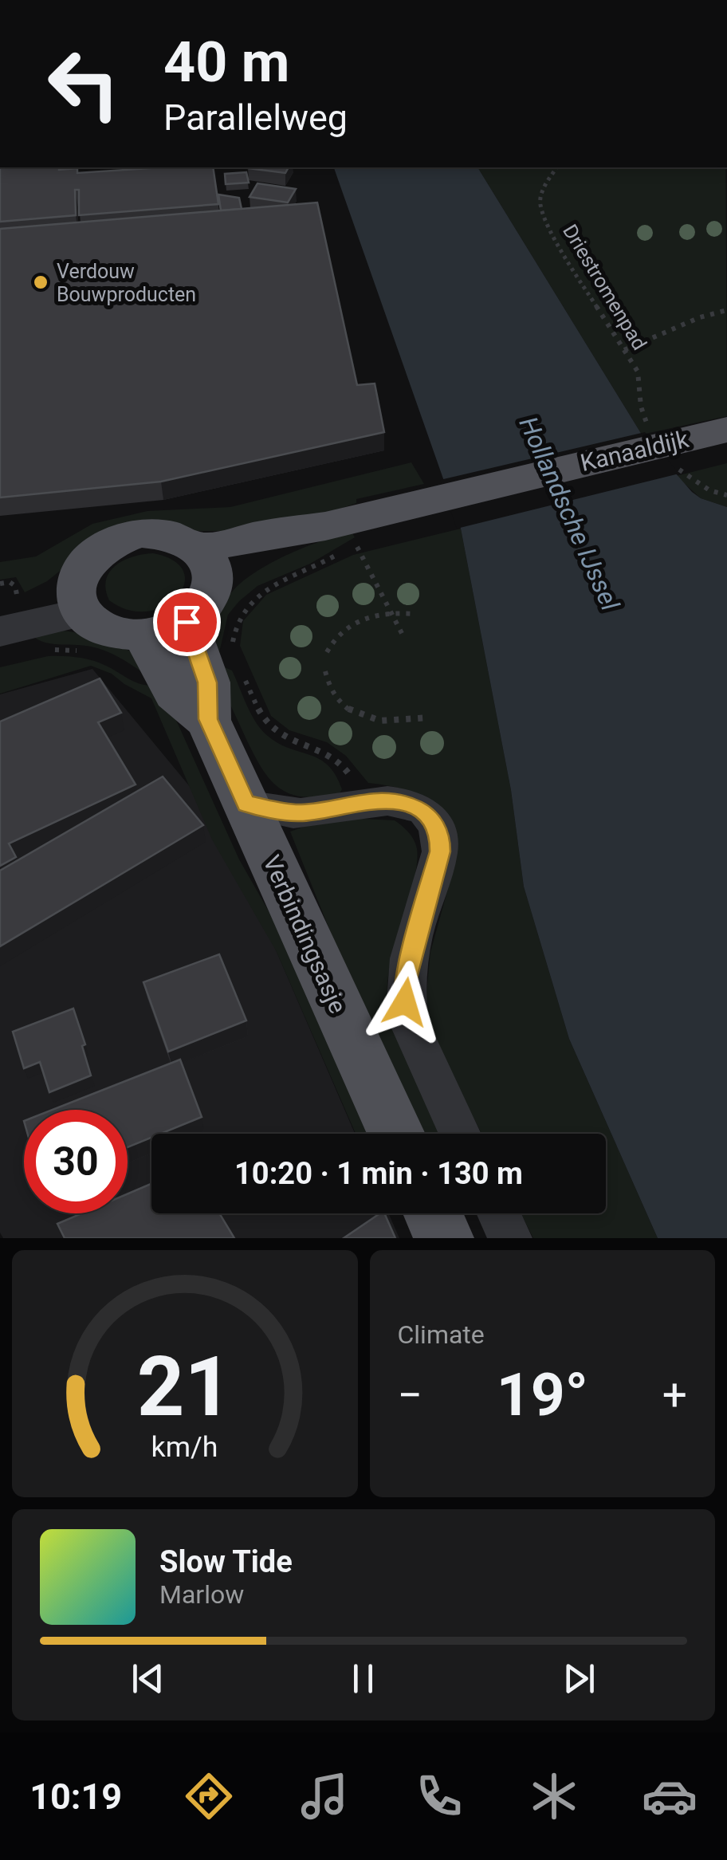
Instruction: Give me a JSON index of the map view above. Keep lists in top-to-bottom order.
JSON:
{
  "streets": {
    "main road": ["Kanaaldijk", "Verbindingsasje"],
    "path": ["Driestromenpad"]
  },
  "water": ["Hollandsche IJssel"],
  "places": ["Verdouw Bouwproducten"],
  "page": {
    "turn": ["40 m", "Parallelweg"],
    "limit": "30",
    "trip": "10:20 · 1 min · 130 m",
    "tile": "Climate",
    "heat": ["−", "19°", "+"],
    "song": ["Slow Tide", "Marlow"],
    "tabs": "10:19",
    "gauge": ["21", "km/h"]
  }
}
